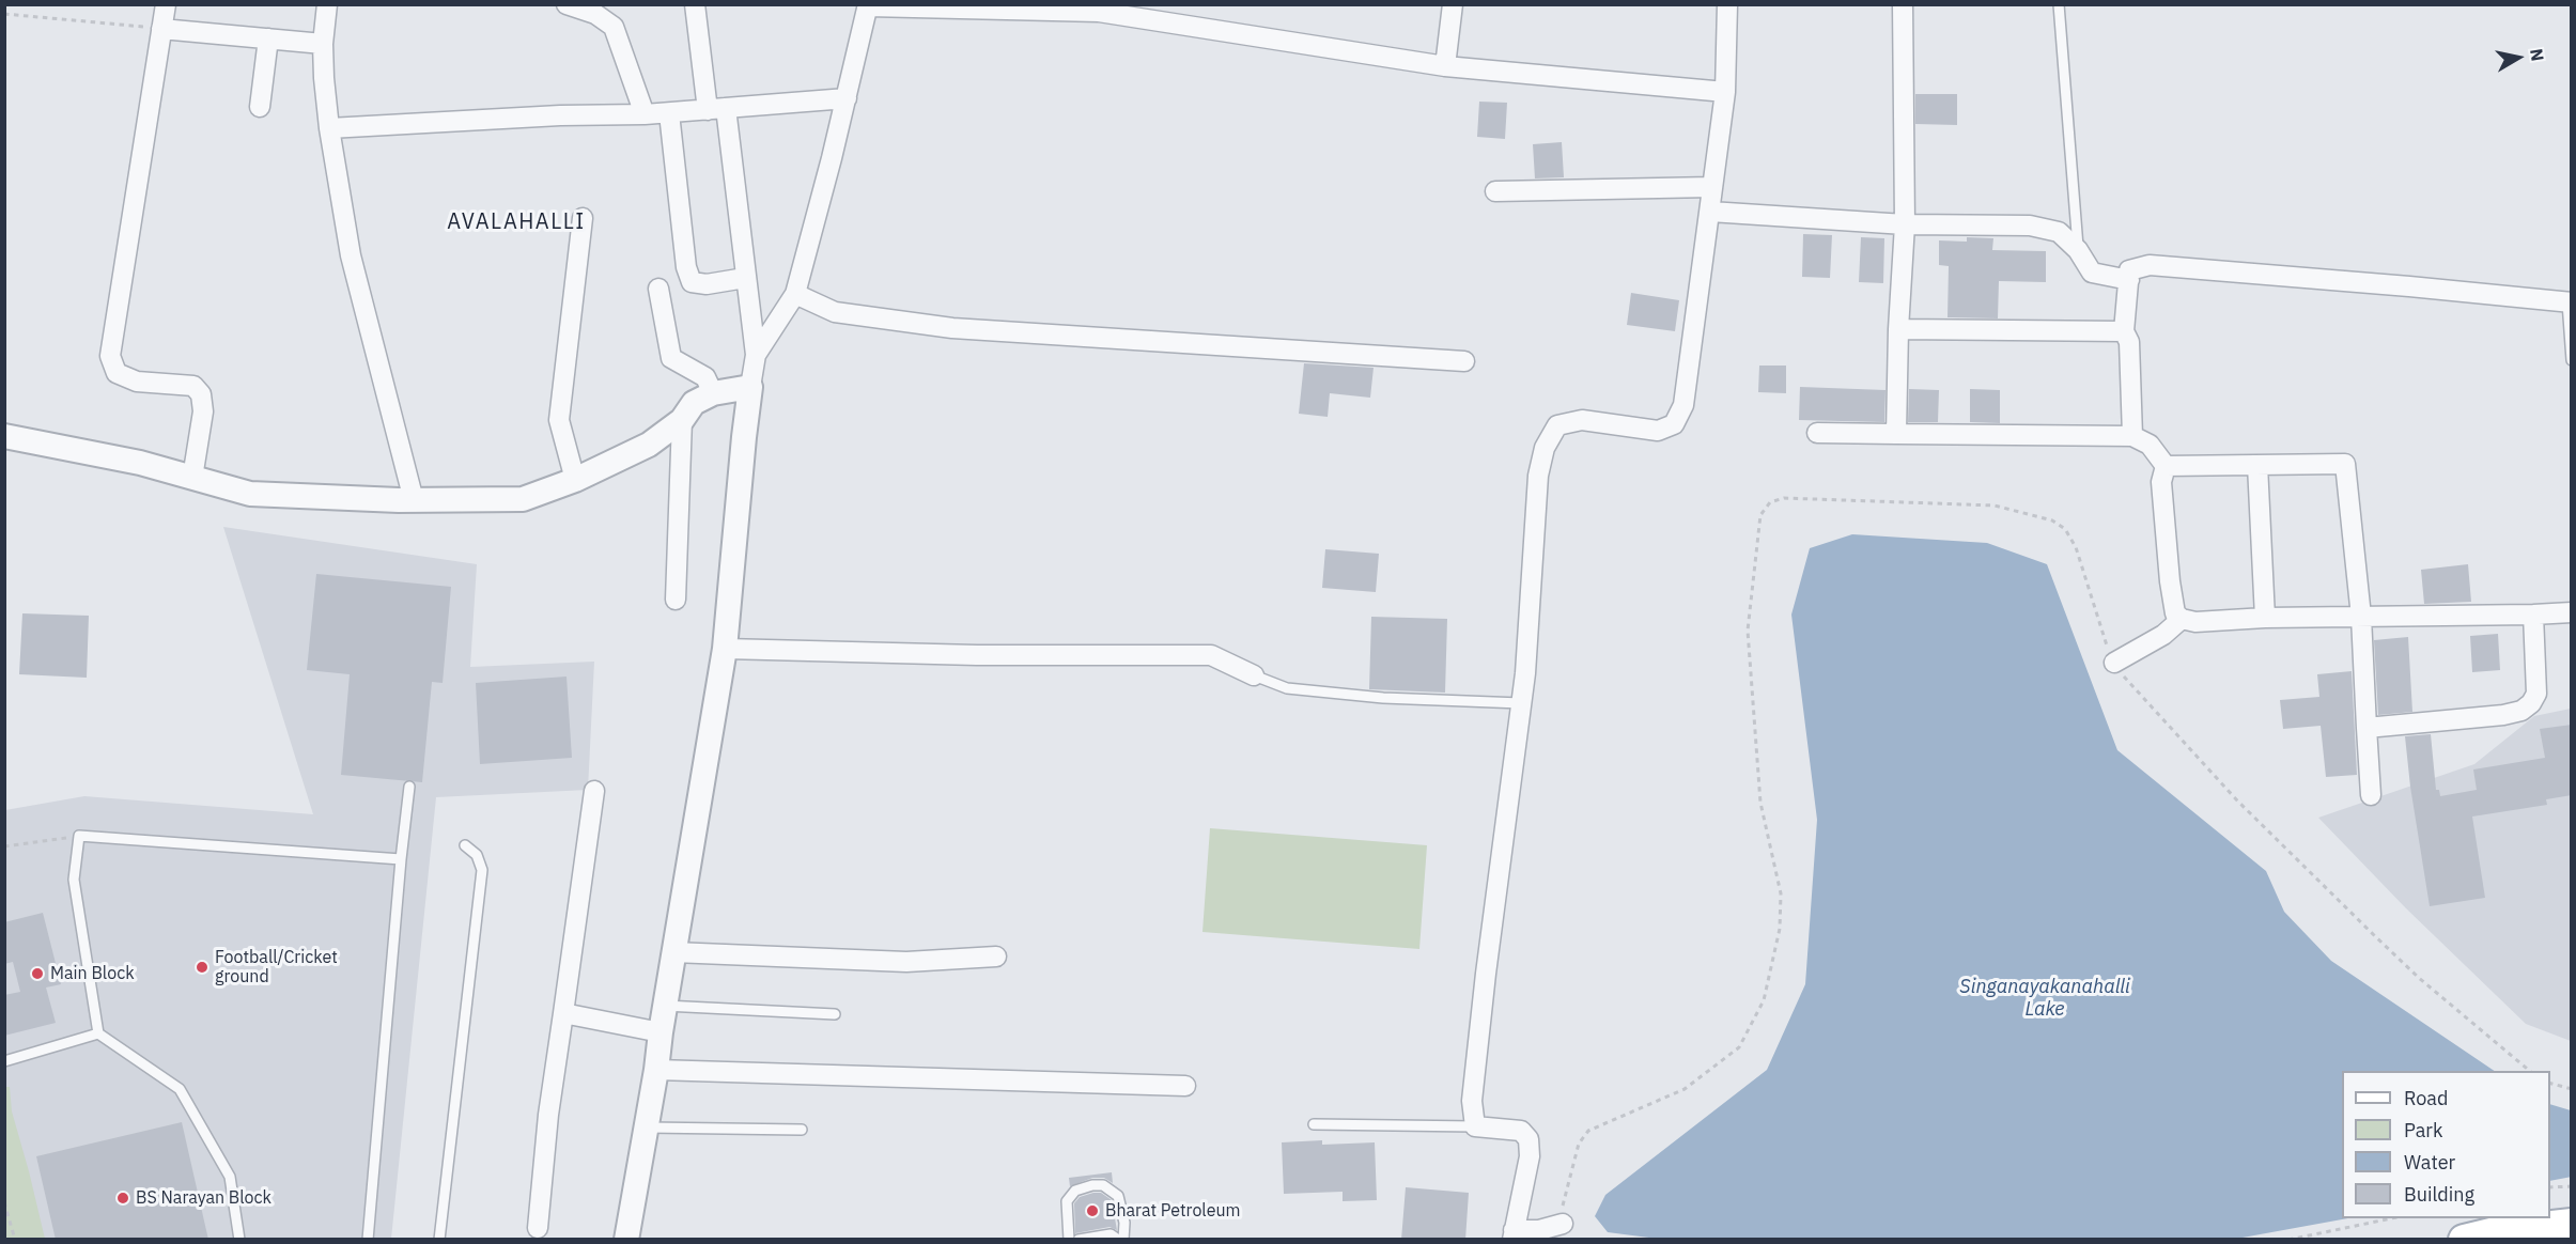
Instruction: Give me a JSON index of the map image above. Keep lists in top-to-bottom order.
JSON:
{
  "districts": ["AVALAHALLI"],
  "water": ["Singanayakanahalli Lake"],
  "places": [
    "Football/Cricket ground",
    "Main Block",
    "BS Narayan Block",
    "Bharat Petroleum"
  ],
  "legend": [
    "Road",
    "Park",
    "Water",
    "Building"
  ],
  "north": "right"
}
